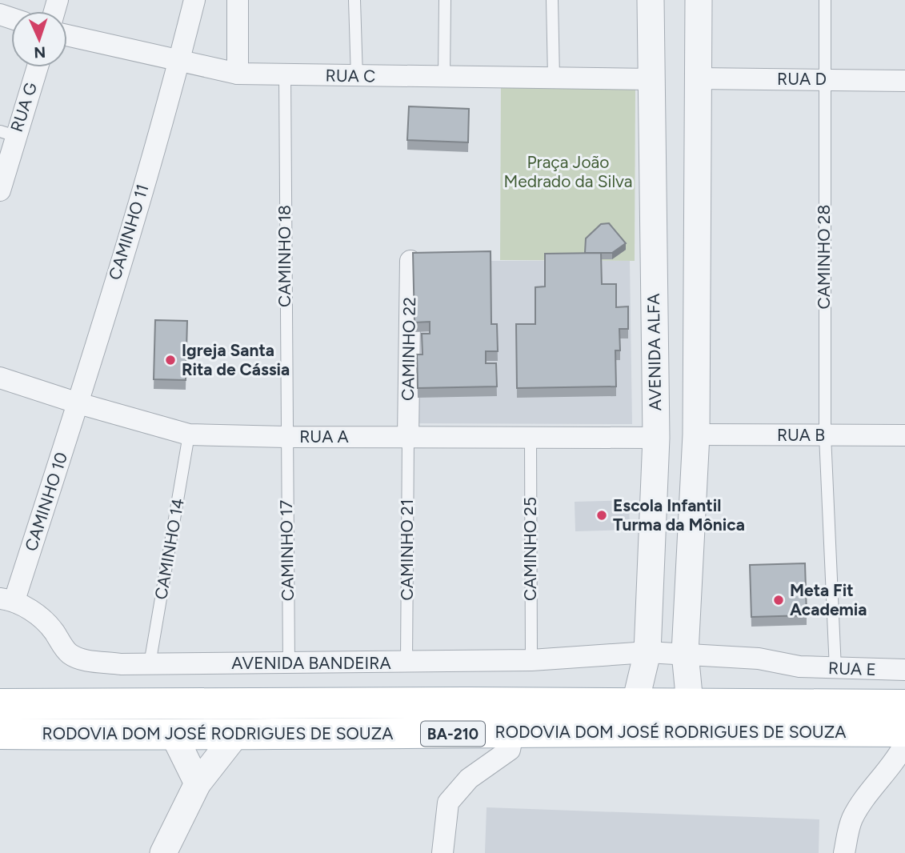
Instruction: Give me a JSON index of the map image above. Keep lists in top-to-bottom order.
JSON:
{
  "streets": {
    "main road": ["RODOVIA DOM JOSÉ RODRIGUES DE SOUZA", "BA-210"],
    "street": [
      "RUA C",
      "RUA D",
      "RUA G",
      "CAMINHO 11",
      "CAMINHO 22",
      "AVENIDA ALFA",
      "RUA B",
      "RUA A",
      "CAMINHO 10",
      "AVENIDA BANDEIRA",
      "RUA E"
    ],
    "lane": [
      "CAMINHO 18",
      "CAMINHO 28",
      "CAMINHO 14",
      "CAMINHO 25",
      "CAMINHO 21",
      "CAMINHO 17"
    ]
  },
  "crossings": [
    ["RUA C", "CAMINHO 11"],
    ["RUA C", "CAMINHO 18"],
    ["RUA C", "AVENIDA ALFA"],
    ["RUA D", "CAMINHO 28"],
    ["CAMINHO 11", "RUA A"],
    ["CAMINHO 11", "CAMINHO 10"],
    ["CAMINHO 18", "RUA A"],
    ["CAMINHO 18", "CAMINHO 17"],
    ["CAMINHO 28", "RUA B"],
    ["CAMINHO 28", "RUA E"],
    ["CAMINHO 22", "RUA A"],
    ["CAMINHO 22", "CAMINHO 21"],
    ["AVENIDA ALFA", "RUA A"],
    ["AVENIDA ALFA", "AVENIDA BANDEIRA"],
    ["AVENIDA ALFA", "RODOVIA DOM JOSÉ RODRIGUES DE SOUZA"],
    ["RUA A", "CAMINHO 10"],
    ["RUA A", "CAMINHO 14"],
    ["RUA A", "CAMINHO 25"],
    ["RUA A", "CAMINHO 21"],
    ["RUA A", "CAMINHO 17"],
    ["CAMINHO 10", "AVENIDA BANDEIRA"],
    ["CAMINHO 14", "AVENIDA BANDEIRA"],
    ["CAMINHO 25", "AVENIDA BANDEIRA"],
    ["CAMINHO 21", "AVENIDA BANDEIRA"],
    ["CAMINHO 17", "AVENIDA BANDEIRA"],
    ["AVENIDA BANDEIRA", "RUA E"]
  ],
  "parks": ["Praça João Medrado da Silva"],
  "places": ["Igreja Santa Rita de Cássia", "Escola Infantil Turma da Mônica", "Meta Fit Academia"],
  "north": "bottom"
}
